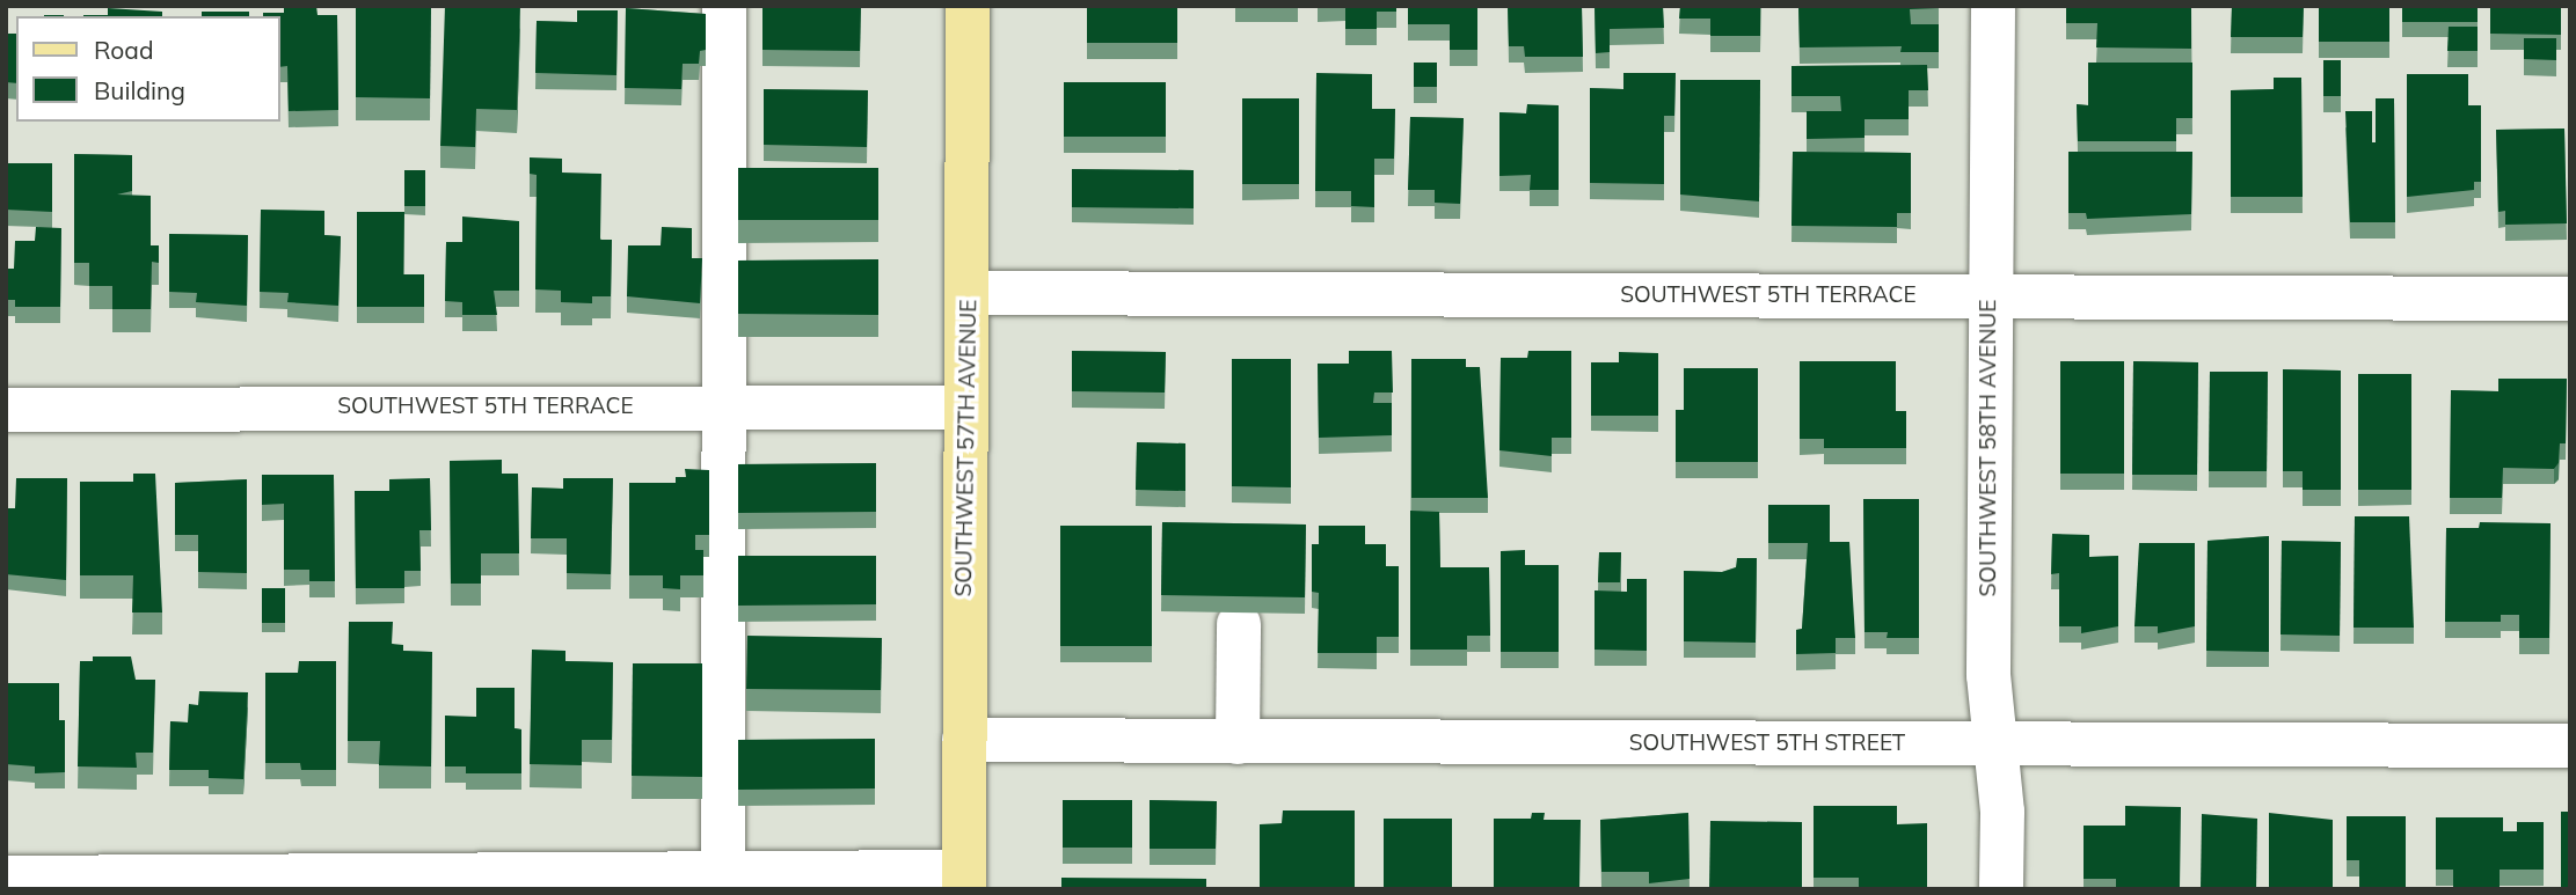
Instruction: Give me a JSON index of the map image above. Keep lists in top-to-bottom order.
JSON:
{
  "streets": {
    "main road": ["SOUTHWEST 57TH AVENUE"],
    "street": ["SOUTHWEST 5TH TERRACE", "SOUTHWEST 58TH AVENUE", "SOUTHWEST 5TH STREET"]
  },
  "crossings": [
    ["SOUTHWEST 5TH TERRACE", "SOUTHWEST 57TH AVENUE"],
    ["SOUTHWEST 5TH TERRACE", "SOUTHWEST 58TH AVENUE"],
    ["SOUTHWEST 57TH AVENUE", "SOUTHWEST 5TH STREET"],
    ["SOUTHWEST 58TH AVENUE", "SOUTHWEST 5TH STREET"]
  ],
  "legend": ["Road", "Building"]
}
